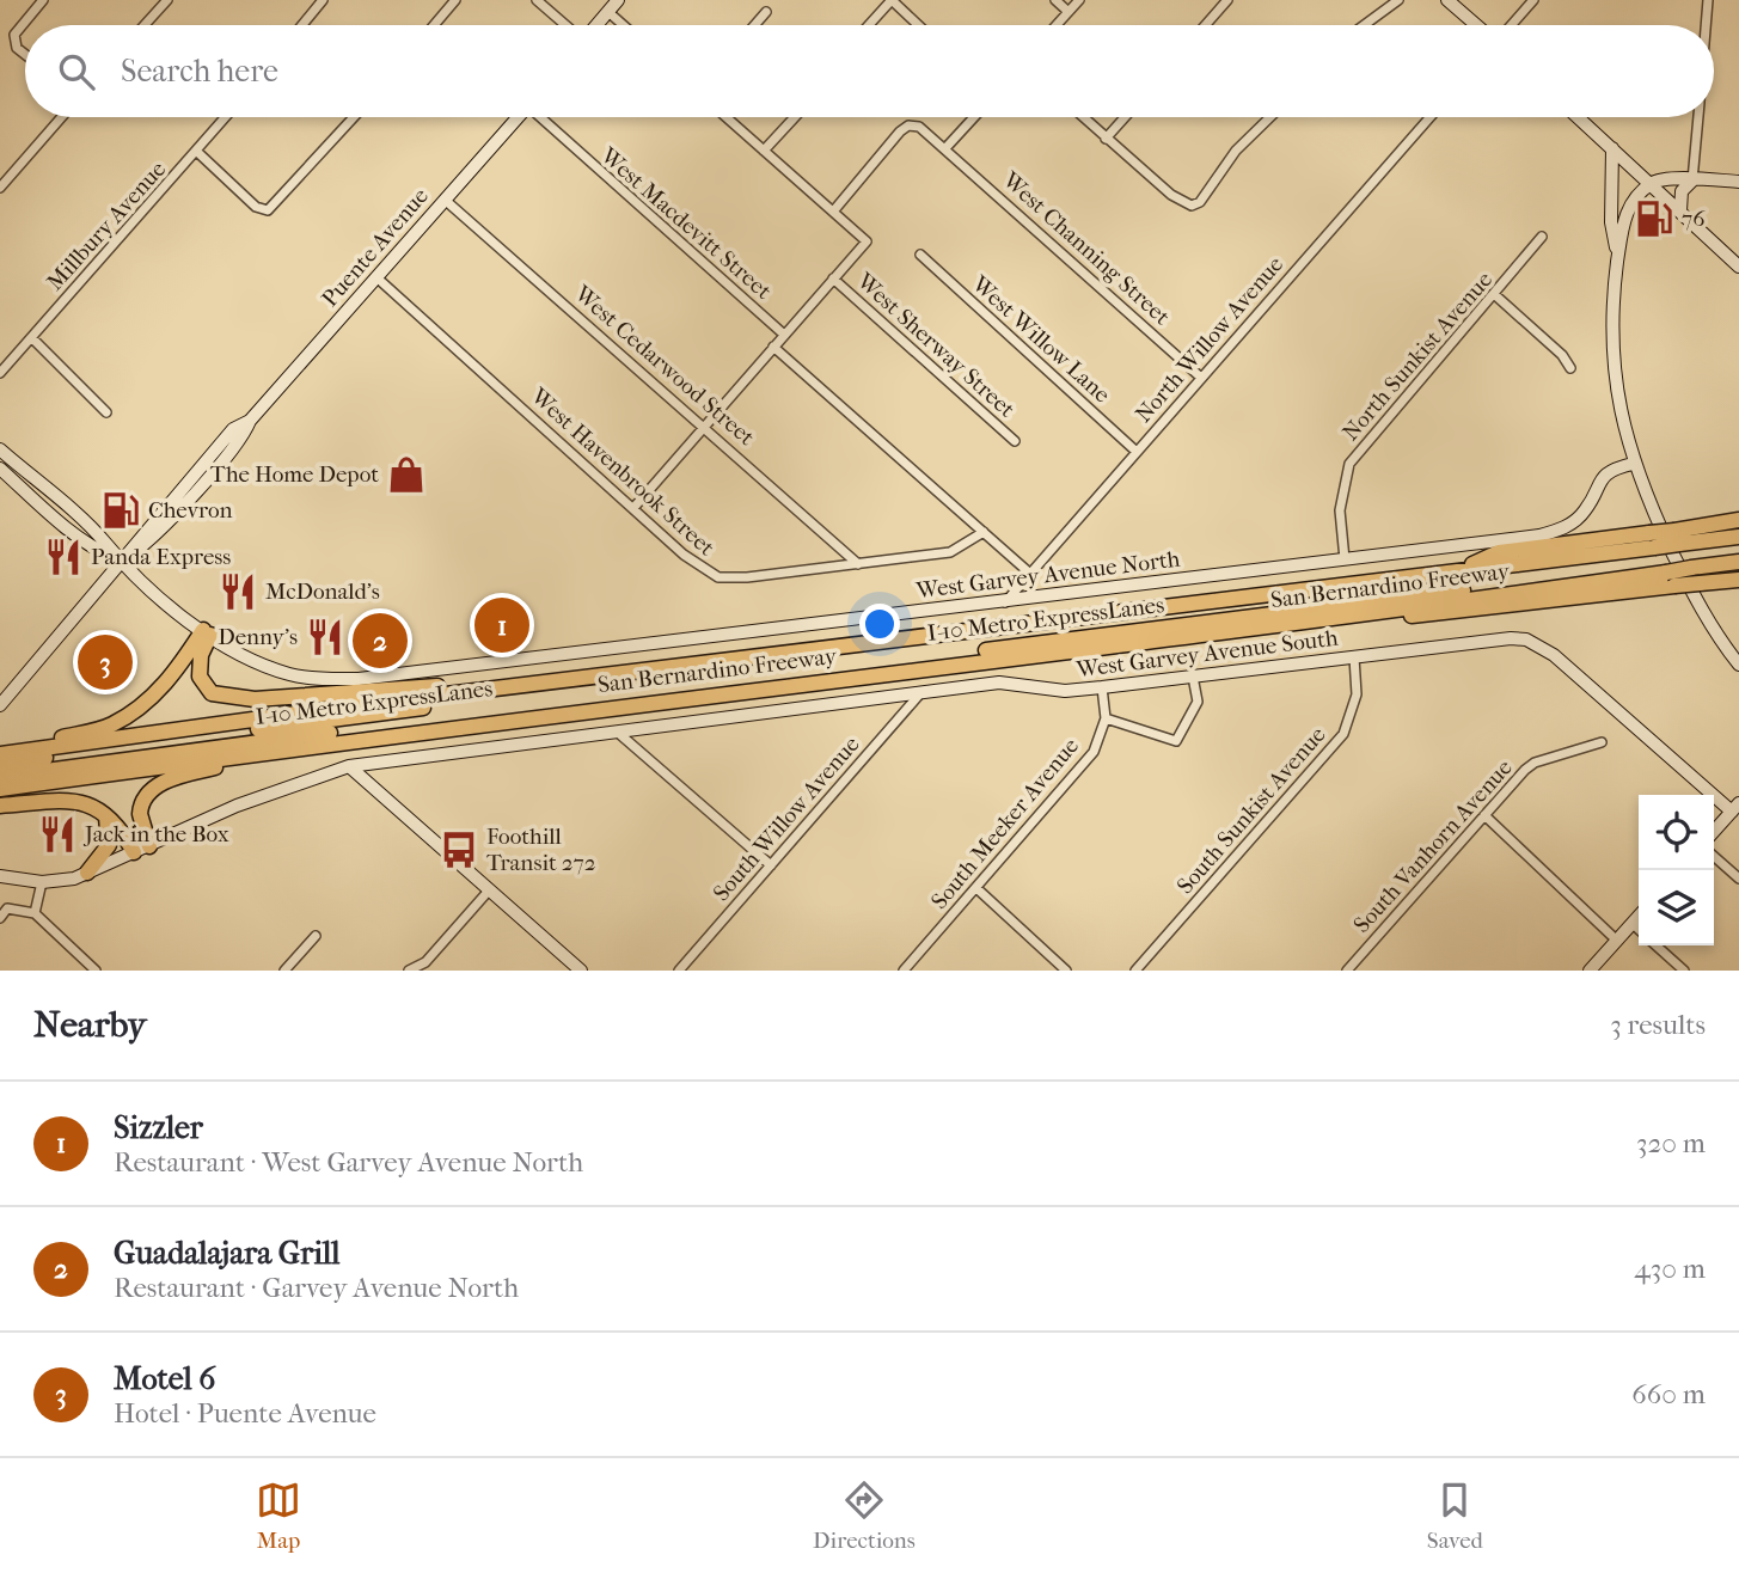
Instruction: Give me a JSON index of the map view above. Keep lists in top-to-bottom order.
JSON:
{
  "streets": {
    "highway": ["San Bernardino Freeway", "I-10 Metro ExpressLanes"],
    "street": [
      "West Macdevitt Street",
      "Millbury Avenue",
      "Puente Avenue",
      "West Channing Street",
      "West Willow Lane",
      "North Willow Avenue",
      "West Sherway Street",
      "North Sunkist Avenue",
      "West Cedarwood Street",
      "West Havenbrook Street",
      "West Garvey Avenue North",
      "West Garvey Avenue South",
      "South Sunkist Avenue",
      "South Willow Avenue",
      "South Meeker Avenue",
      "South Vanhorn Avenue"
    ]
  },
  "crossings": [
    ["Puente Avenue", "West Cedarwood Street"],
    ["Puente Avenue", "West Havenbrook Street"],
    ["Puente Avenue", "West Garvey Avenue North"],
    ["West Channing Street", "North Willow Avenue"],
    ["West Willow Lane", "North Willow Avenue"],
    ["North Willow Avenue", "West Garvey Avenue North"],
    ["North Sunkist Avenue", "West Garvey Avenue North"],
    ["West Cedarwood Street", "West Havenbrook Street"],
    ["San Bernardino Freeway", "I-10 Metro ExpressLanes"],
    ["West Garvey Avenue South", "South Sunkist Avenue"],
    ["West Garvey Avenue South", "South Willow Avenue"],
    ["West Garvey Avenue South", "South Meeker Avenue"]
  ],
  "places": {
    "fuel station": ["76", "Chevron"],
    "shop": ["The Home Depot"],
    "restaurant": [
      "Panda Express",
      "McDonald's",
      "Denny's",
      "Jack in the Box"
    ],
    "bus stop": ["Foothill Transit 272"]
  },
  "page": {
    "search": "Search here",
    "pins": ["1", "2", "3"],
    "heading": ["Nearby", "3 results"],
    "list": [
      {
        "mark": "1",
        "name": "Sizzler",
        "note": "Restaurant · West Garvey Avenue North",
        "value": "320 m"
      },
      {
        "mark": "2",
        "name": "Guadalajara Grill",
        "note": "Restaurant · Garvey Avenue North",
        "value": "430 m"
      },
      {
        "mark": "3",
        "name": "Motel 6",
        "note": "Hotel · Puente Avenue",
        "value": "660 m"
      }
    ],
    "nav": ["Map", "Directions", "Saved"]
  }
}
